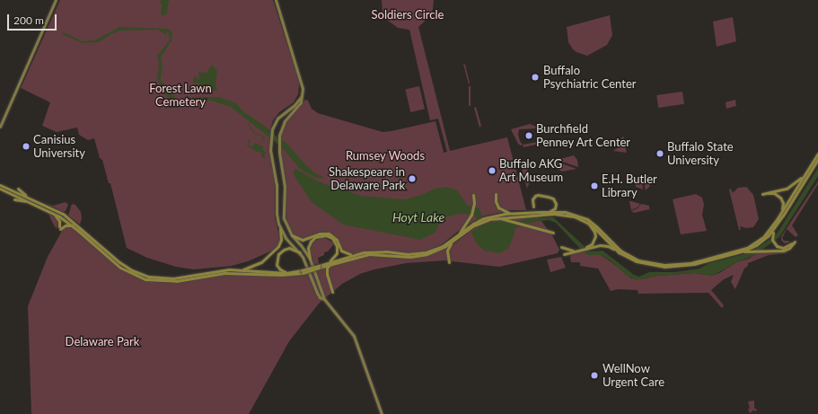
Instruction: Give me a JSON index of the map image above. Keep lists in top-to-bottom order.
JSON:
{
  "water": ["Hoyt Lake"],
  "parks": [
    "Soldiers Circle",
    "Forest Lawn Cemetery",
    "Rumsey Woods",
    "Delaware Park"
  ],
  "places": [
    "Buffalo Psychiatric Center",
    "Burchfield Penney Art Center",
    "Canisius University",
    "Buffalo State University",
    "Buffalo AKG Art Museum",
    "Shakespeare in Delaware Park",
    "E.H. Butler Library",
    "WellNow Urgent Care"
  ],
  "scale_bar": "200 m"
}
